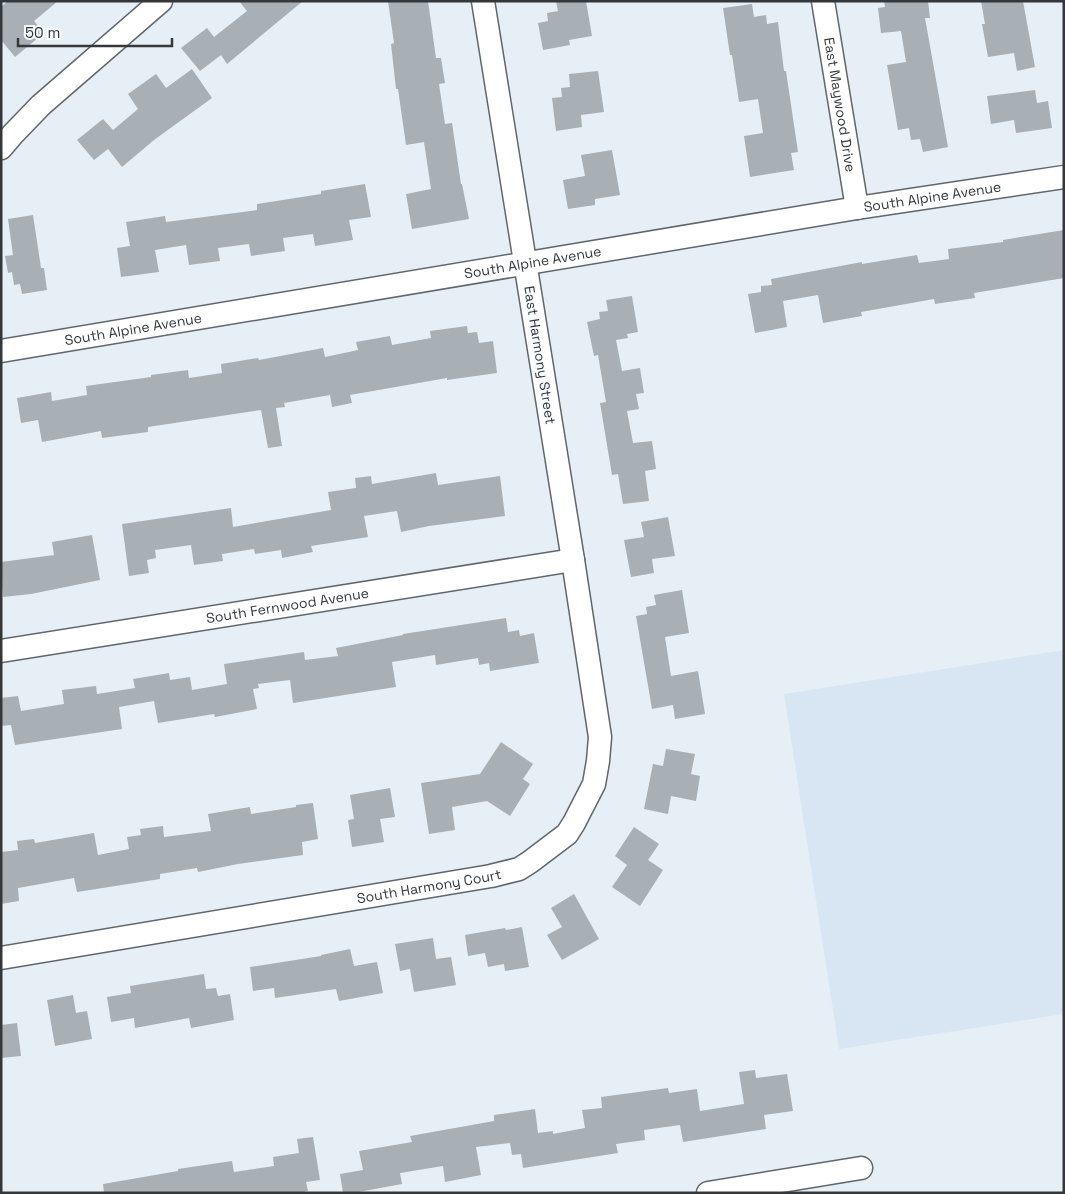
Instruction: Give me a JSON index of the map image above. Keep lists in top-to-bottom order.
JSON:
{
  "streets": {
    "street": [
      "East Maywood Drive",
      "South Alpine Avenue",
      "East Harmony Street",
      "South Fernwood Avenue",
      "South Harmony Court"
    ]
  },
  "crossings": [
    ["East Maywood Drive", "South Alpine Avenue"],
    ["South Alpine Avenue", "East Harmony Street"],
    ["East Harmony Street", "South Fernwood Avenue"],
    ["East Harmony Street", "South Harmony Court"],
    ["South Fernwood Avenue", "South Harmony Court"]
  ],
  "scale_bar": "50 m"
}
